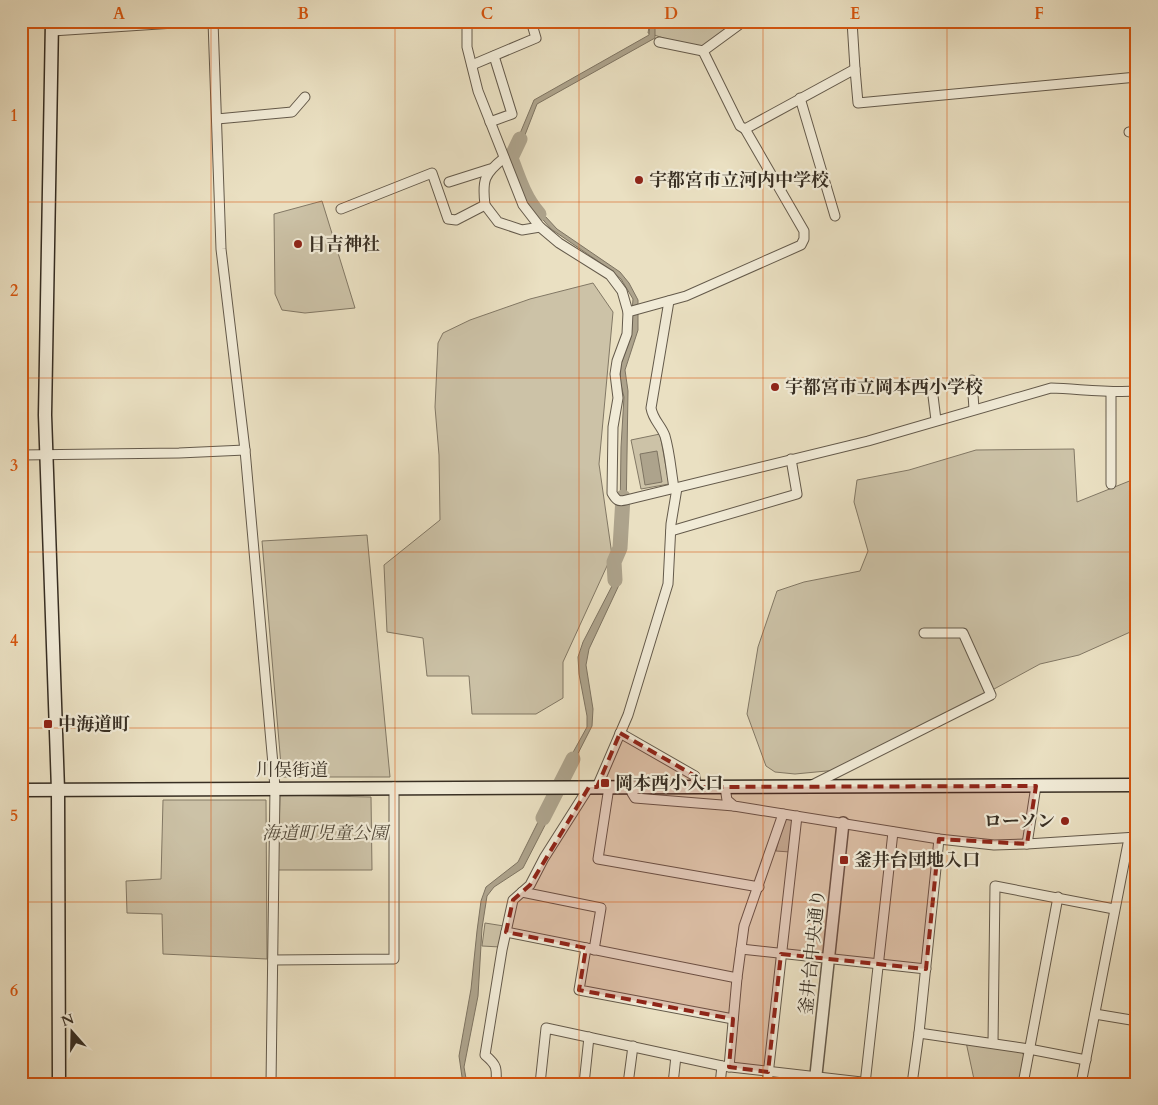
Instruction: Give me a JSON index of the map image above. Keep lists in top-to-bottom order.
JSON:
{
  "streets": {
    "main road": ["川俣街道"],
    "street": ["釜井台中央通り"]
  },
  "parks": ["海道町児童公園"],
  "places": {
    "other": [
      "宇都宮市立河内中学校",
      "日吉神社",
      "宇都宮市立岡本西小学校",
      "ローソン"
    ],
    "transit": ["中海道町", "岡本西小入口", "釜井台団地入口"]
  },
  "north": "top",
  "grid": {
    "columns": [
      "A",
      "B",
      "C",
      "D",
      "E",
      "F"
    ],
    "rows": [
      "1",
      "2",
      "3",
      "4",
      "5",
      "6"
    ]
  }
}
